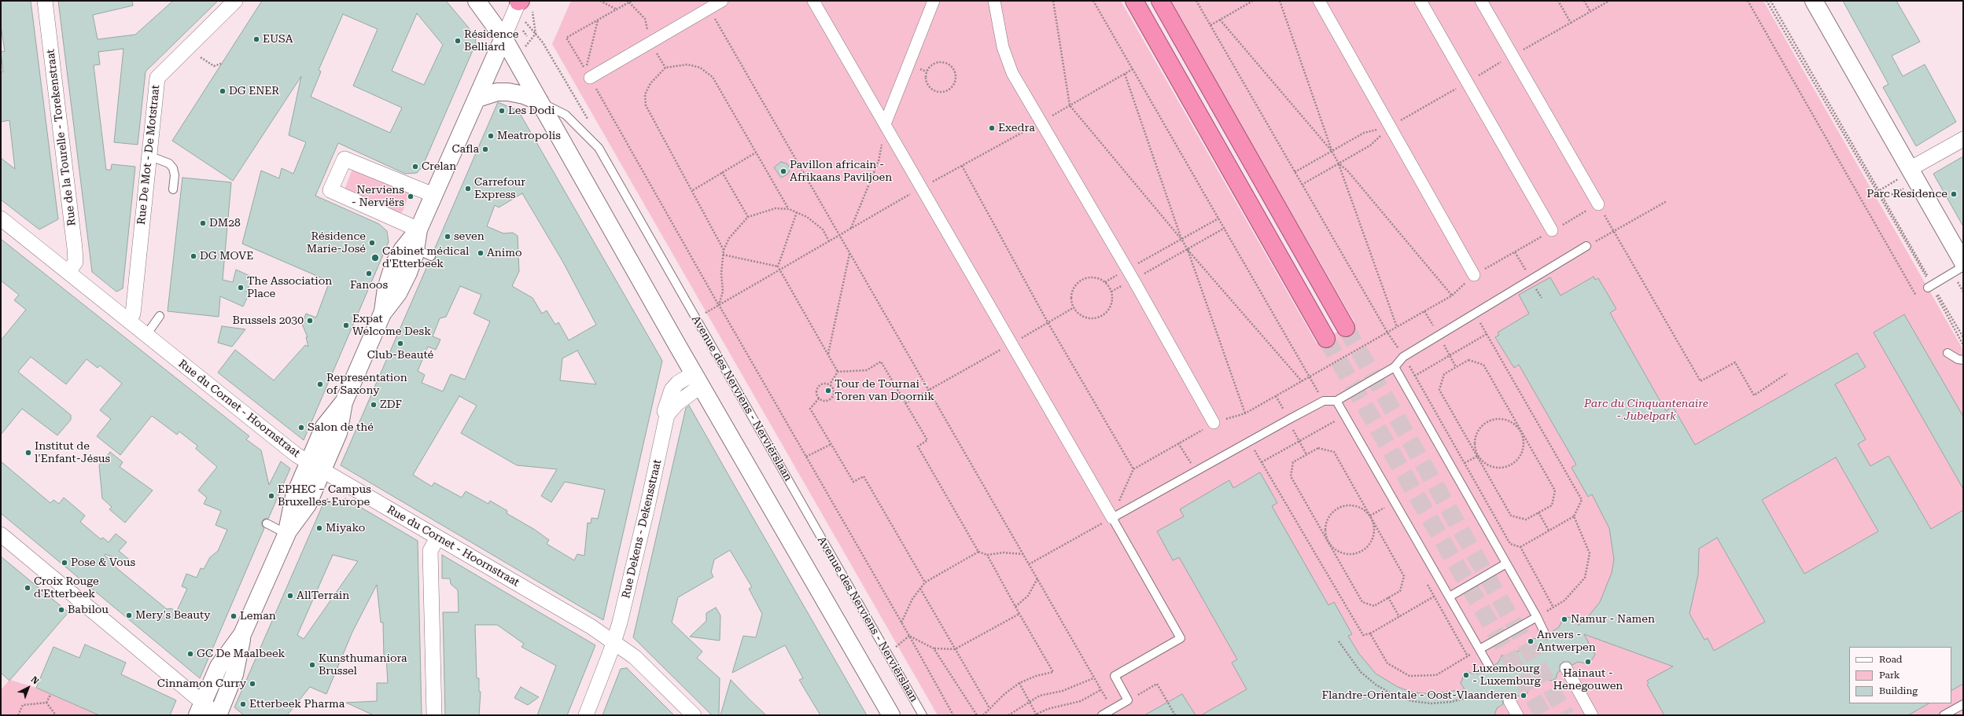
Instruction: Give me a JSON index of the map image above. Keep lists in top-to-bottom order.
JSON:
{
  "streets": {
    "street": [
      "Rue de la Tourelle - Torekenstraat",
      "Rue De Mot - De Motstraat",
      "Rue du Cornet - Hoornstraat",
      "Rue Dekens - Dekensstraat"
    ],
    "lane": ["Avenue des Nerviens - Nerviërslaan"]
  },
  "crossings": [
    ["Rue de la Tourelle - Torekenstraat", "Rue du Cornet - Hoornstraat"],
    ["Rue De Mot - De Motstraat", "Rue du Cornet - Hoornstraat"],
    ["Rue du Cornet - Hoornstraat", "Rue Dekens - Dekensstraat"]
  ],
  "parks": ["Parc du Cinquantenaire - Jubelpark"],
  "places": [
    "EUSA",
    "Résidence Belliard",
    "DG ENER",
    "Les Dodi",
    "Exedra",
    "Meatropolis",
    "Cafla",
    "Crelan",
    "Pavillon africain - Afrikaans Paviljoen",
    "Carrefour Express",
    "Parc Residence",
    "Nerviens - Nerviërs",
    "DM28",
    "seven",
    "Résidence Marie-José",
    "Animo",
    "DG MOVE",
    "Cabinet médical d'Etterbeek",
    "Fanoos",
    "The Association Place",
    "Brussels 2030",
    "Expat Welcome Desk",
    "Club-Beauté",
    "Representation of Saxony",
    "Tour de Tournai - Toren van Doornik",
    "ZDF",
    "Salon de thé",
    "Institut de l'Enfant-Jésus",
    "EPHEC – Campus Bruxelles-Europe",
    "Miyako",
    "Pose & Vous",
    "Croix Rouge d'Etterbeek",
    "AllTerrain",
    "Babilou",
    "Mery's Beauty",
    "Leman",
    "Namur - Namen",
    "Anvers - Antwerpen",
    "GC De Maalbeek",
    "Hainaut - Henegouwen",
    "Kunsthumaniora Brussel",
    "Luxembourg - Luxemburg",
    "Cinnamon Curry",
    "Flandre-Orientale - Oost-Vlaanderen",
    "Etterbeek Pharma"
  ],
  "legend": ["Road", "Park", "Building"],
  "north": "top right"
}
